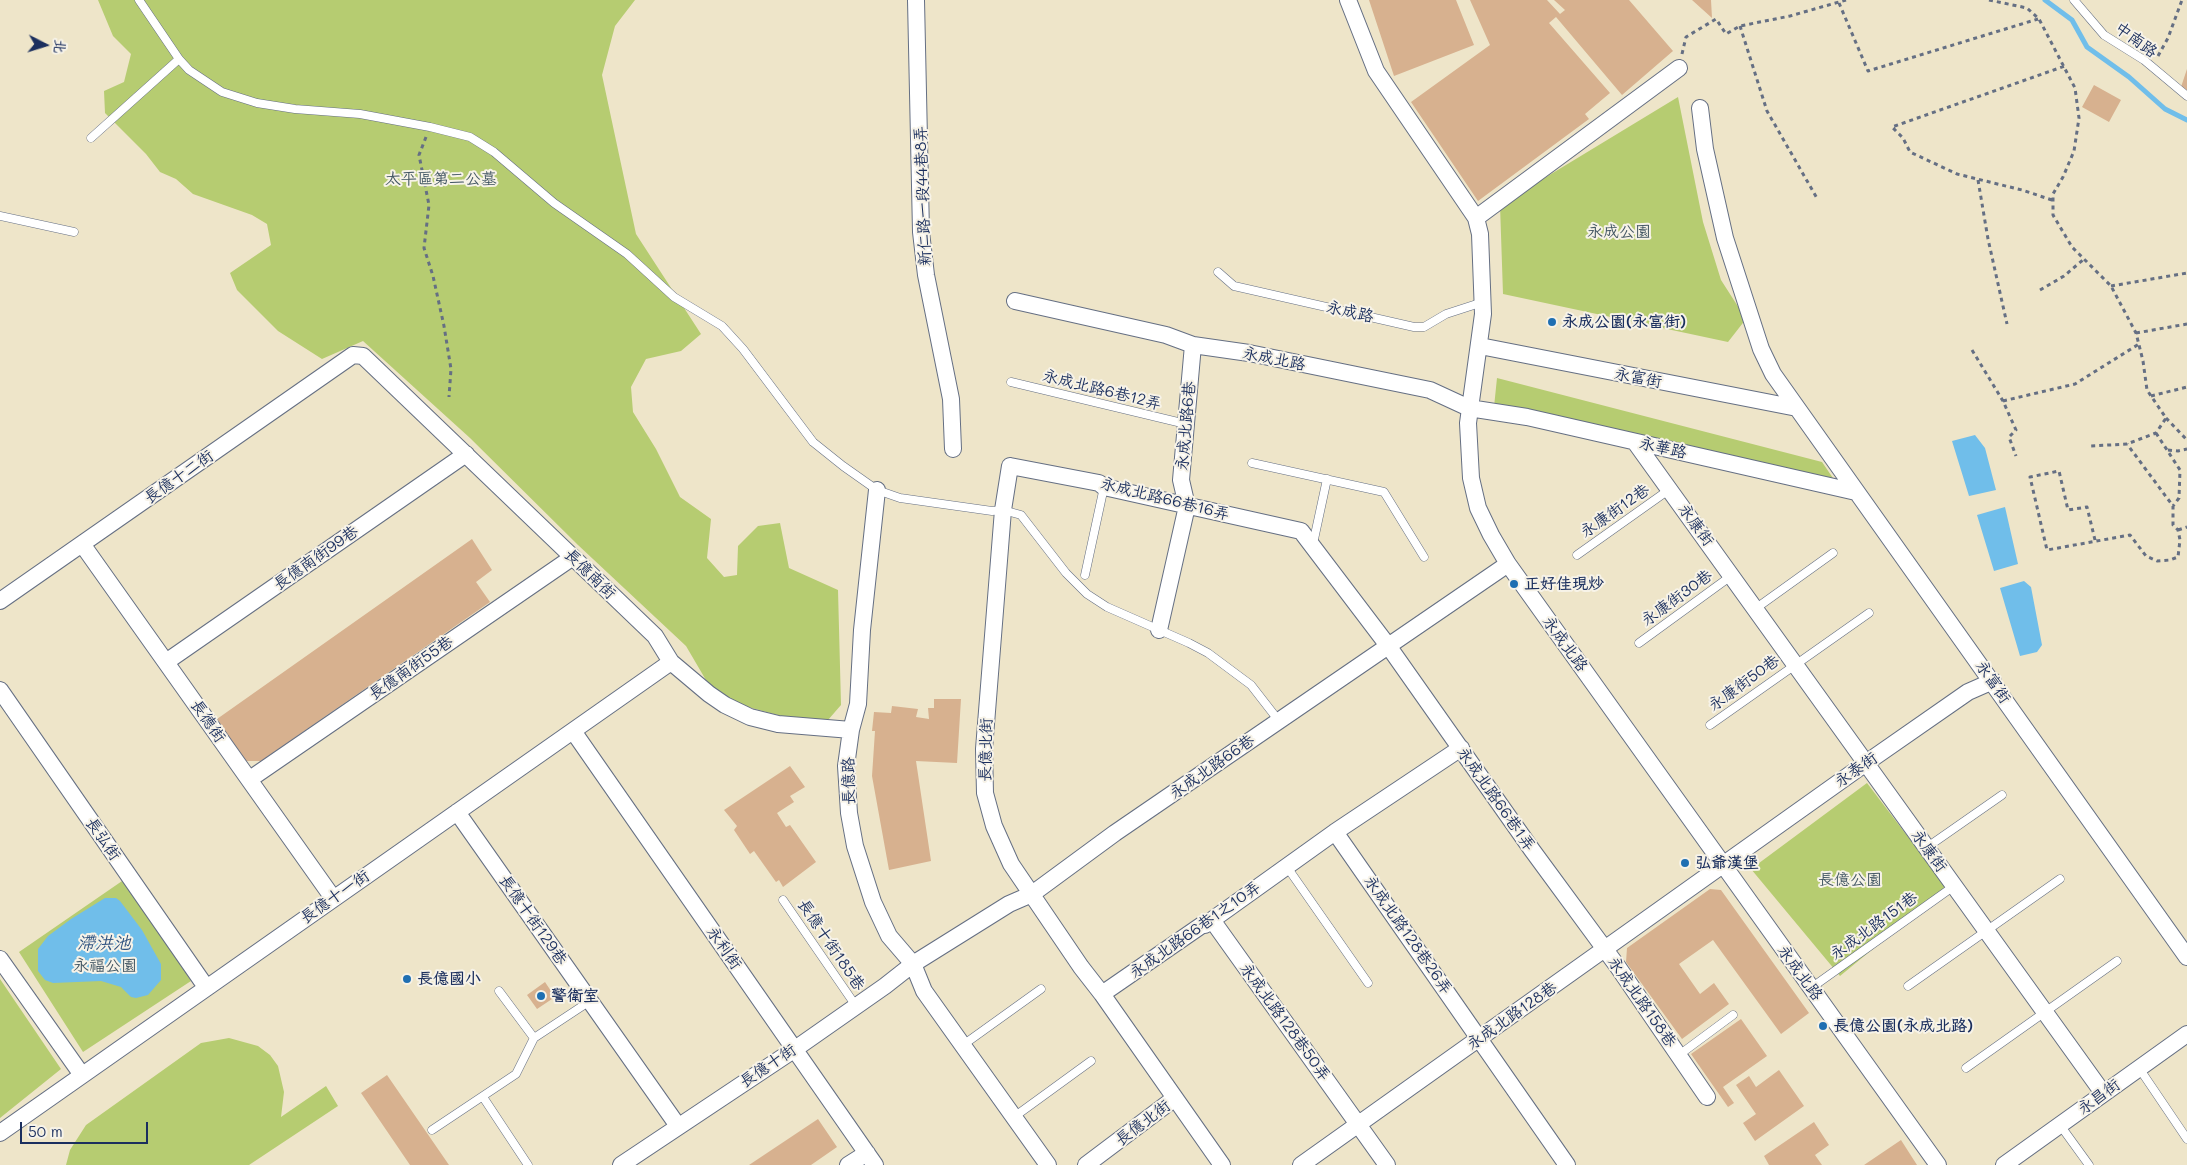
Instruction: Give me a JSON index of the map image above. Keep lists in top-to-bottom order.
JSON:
{
  "streets": {
    "street": [
      "新仁路一段44巷8弄",
      "永成北路",
      "永富街",
      "永成北路6巷",
      "永華路",
      "長億十二街",
      "永成北路66巷16弄",
      "永康街",
      "長億南街99巷",
      "長億南街",
      "長億南街55巷",
      "長德街",
      "長億北街",
      "永成北路66巷",
      "永泰街",
      "長億路",
      "永成北路66巷1弄",
      "長弘街",
      "長億十一街",
      "長億十街129巷",
      "永成北路66巷1之10弄",
      "永成北路128巷26弄",
      "永利街",
      "永成北路158巷",
      "永成北路128巷",
      "永成北路128巷50弄",
      "長億十街",
      "永昌街"
    ],
    "lane": [
      "中南路",
      "永成路",
      "永成北路6巷12弄",
      "永康街12巷",
      "永康街30巷",
      "永康街50巷",
      "永成北路151巷",
      "長億十街185巷"
    ]
  },
  "crossings": [
    ["永成北路", "永成北路6巷"],
    ["永成北路", "永華路"],
    ["永成北路", "永成北路66巷"],
    ["永成北路", "永泰街"],
    ["永成北路", "永成北路151巷"],
    ["永成北路", "永成北路128巷"],
    ["永富街", "永華路"],
    ["永富街", "永泰街"],
    ["永成北路6巷12弄", "永成北路6巷"],
    ["永成北路6巷", "永成北路66巷16弄"],
    ["永華路", "永康街"],
    ["長億十二街", "長億南街"],
    ["長億十二街", "長德街"],
    ["永成北路66巷16弄", "長億北街"],
    ["永成北路66巷16弄", "永成北路66巷"],
    ["永成北路66巷16弄", "永成北路66巷1弄"],
    ["永康街12巷", "永康街"],
    ["永康街", "永康街30巷"],
    ["永康街", "永康街50巷"],
    ["永康街", "永泰街"],
    ["永康街", "永成北路151巷"],
    ["永康街", "永昌街"],
    ["長億南街99巷", "長億南街"],
    ["長億南街99巷", "長德街"],
    ["長億南街", "長億南街55巷"],
    ["長億南街", "長億路"],
    ["長億南街", "長億十一街"],
    ["長億南街55巷", "長德街"],
    ["長德街", "長億十一街"],
    ["長億北街", "永成北路66巷"],
    ["長億北街", "永成北路66巷1之10弄"],
    ["永成北路66巷", "長億路"],
    ["永成北路66巷", "永成北路66巷1弄"],
    ["永成北路66巷", "長億十街"],
    ["永泰街", "永成北路128巷"],
    ["長億路", "長億十街"],
    ["永成北路66巷1弄", "永成北路66巷1之10弄"],
    ["永成北路66巷1弄", "永成北路158巷"],
    ["永成北路66巷1弄", "永成北路128巷"],
    ["長弘街", "長億十一街"],
    ["長億十一街", "長億十街129巷"],
    ["長億十一街", "永利街"],
    ["長億十街129巷", "長億十街"],
    ["永成北路66巷1之10弄", "永成北路128巷26弄"],
    ["永成北路66巷1之10弄", "永成北路128巷50弄"],
    ["永成北路128巷26弄", "永成北路128巷"],
    ["長億十街185巷", "長億十街"],
    ["永利街", "長億十街"],
    ["永成北路158巷", "永成北路128巷"],
    ["永成北路128巷", "永成北路128巷50弄"]
  ],
  "water": ["滯洪池"],
  "parks": [
    "太平區第二公墓",
    "永成公園",
    "長億公園",
    "永福公園"
  ],
  "places": [
    "永成公園(永富街)",
    "正好佳現炒",
    "弘爺漢堡",
    "長億國小",
    "警衛室",
    "長億公園(永成北路)"
  ],
  "scale_bar": "50 m",
  "north": "right"
}
